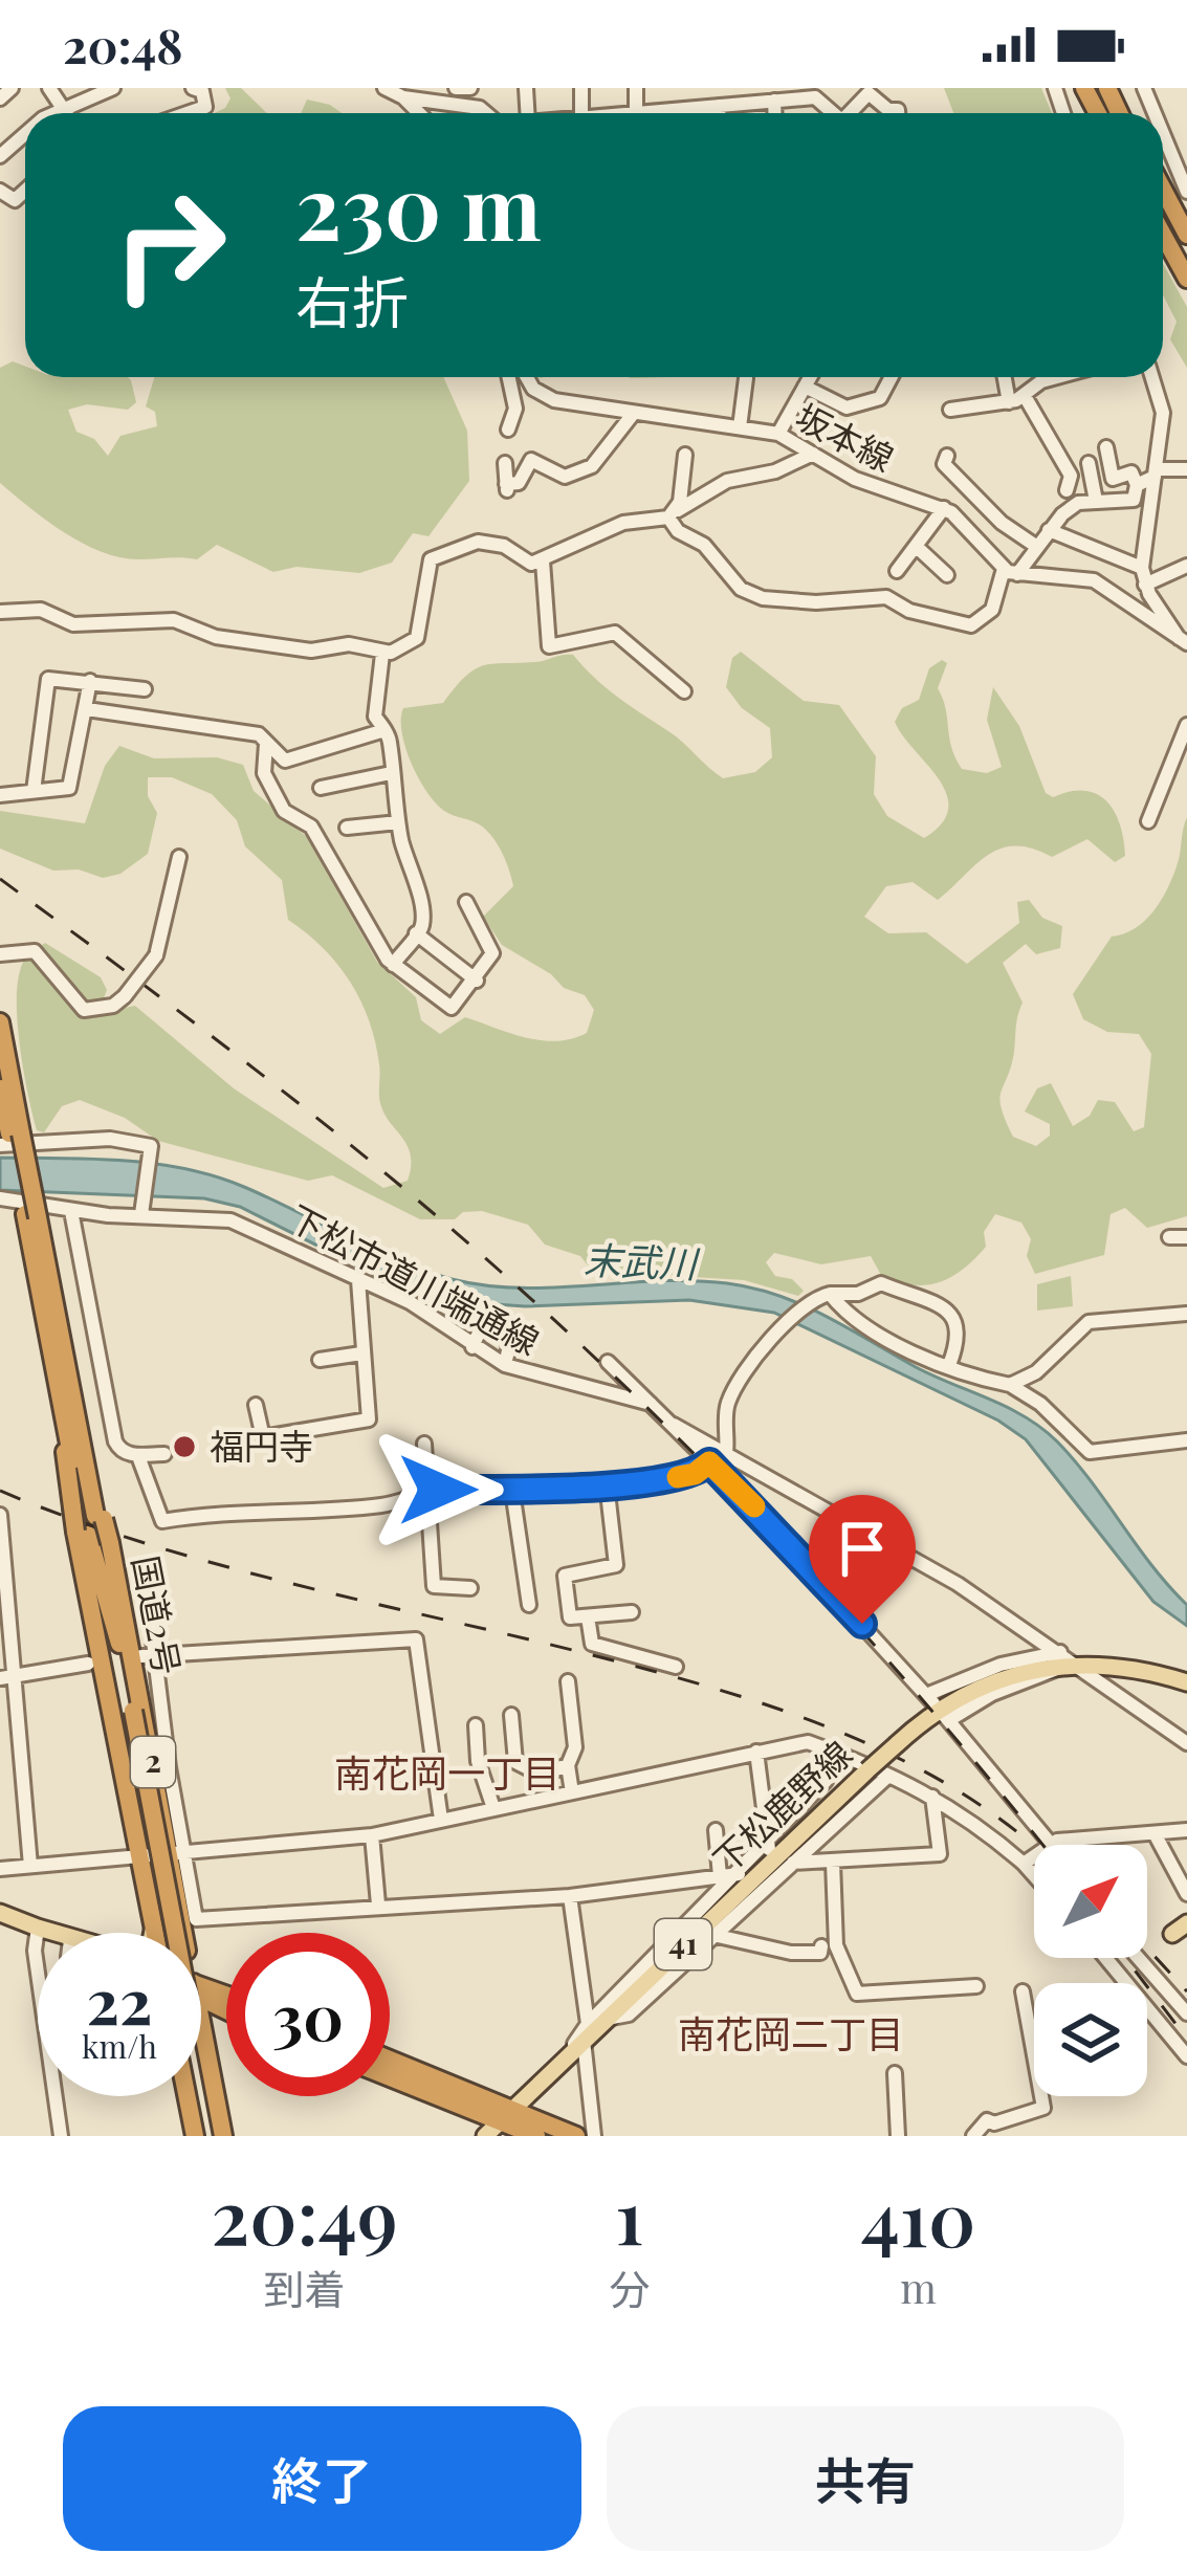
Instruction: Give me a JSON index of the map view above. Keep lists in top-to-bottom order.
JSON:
{
  "streets": {
    "highway": ["国道2号", "2"],
    "main road": ["下松鹿野線", "41"],
    "street": ["坂本線", "下松市道川端通線"]
  },
  "districts": ["南花岡一丁目", "南花岡二丁目"],
  "water": ["末武川"],
  "places": ["福円寺"],
  "north": "top right",
  "page": {
    "status": "20:48",
    "turn": ["230 m", "右折"],
    "speed": "22 km/h",
    "limit": "30",
    "eta": [
      "20:49",
      "到着",
      "1",
      "分",
      "410",
      "m"
    ],
    "buttons": ["終了", "共有"]
  }
}
